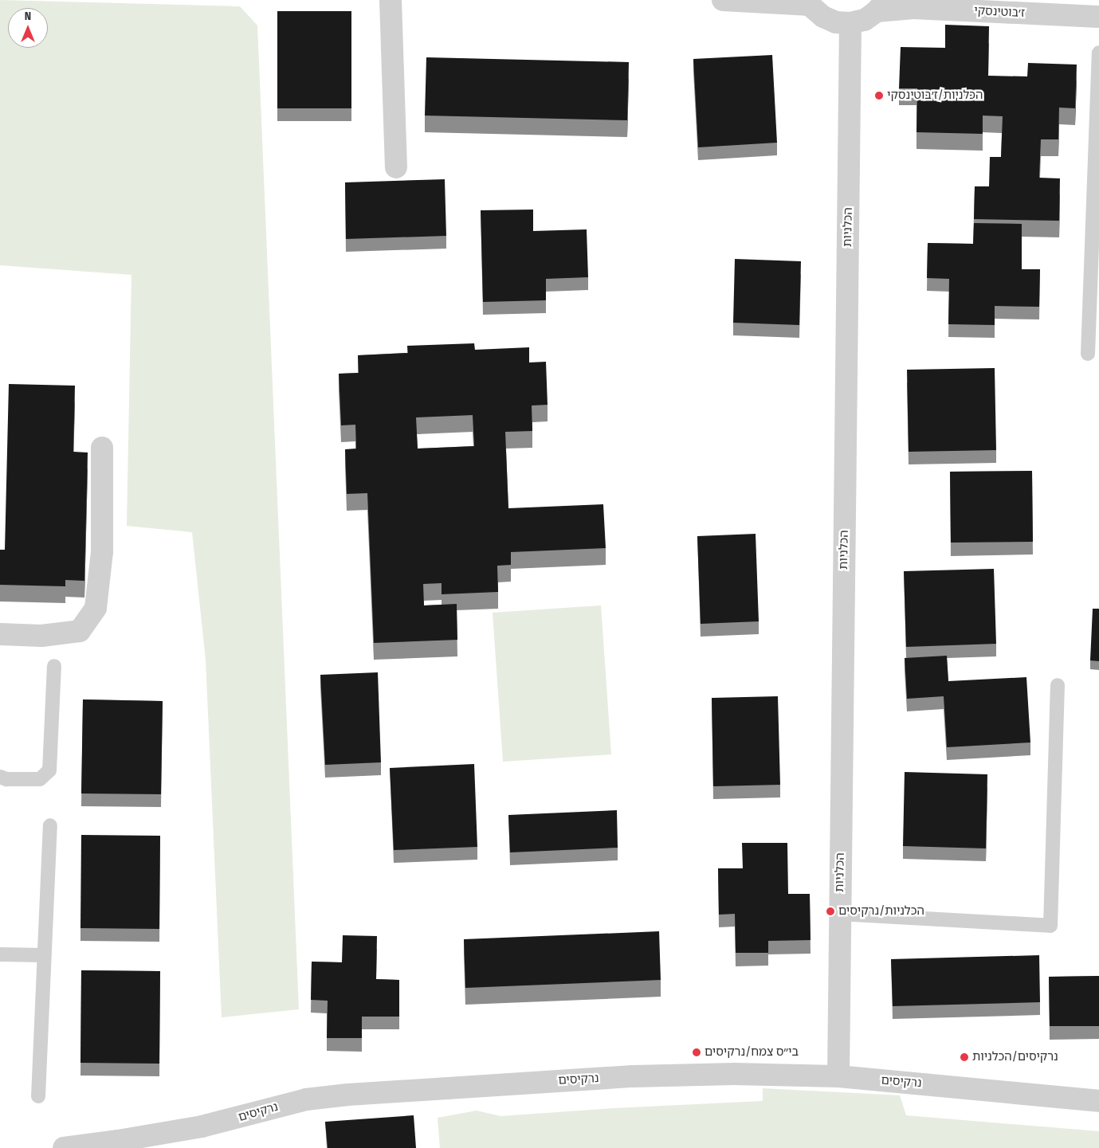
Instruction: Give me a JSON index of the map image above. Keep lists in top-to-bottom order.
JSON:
{
  "streets": {
    "street": ["ז׳בוטינסקי", "הכלניות", "נרקיסים"]
  },
  "crossings": [
    ["הכלניות", "נרקיסים"]
  ],
  "places": [
    "הכלניות/ז׳בוטינסקי",
    "הכלניות/נרקיסים",
    "בי״ס צמח/נרקיסים",
    "נרקיסים/הכלניות"
  ],
  "north": "top"
}
